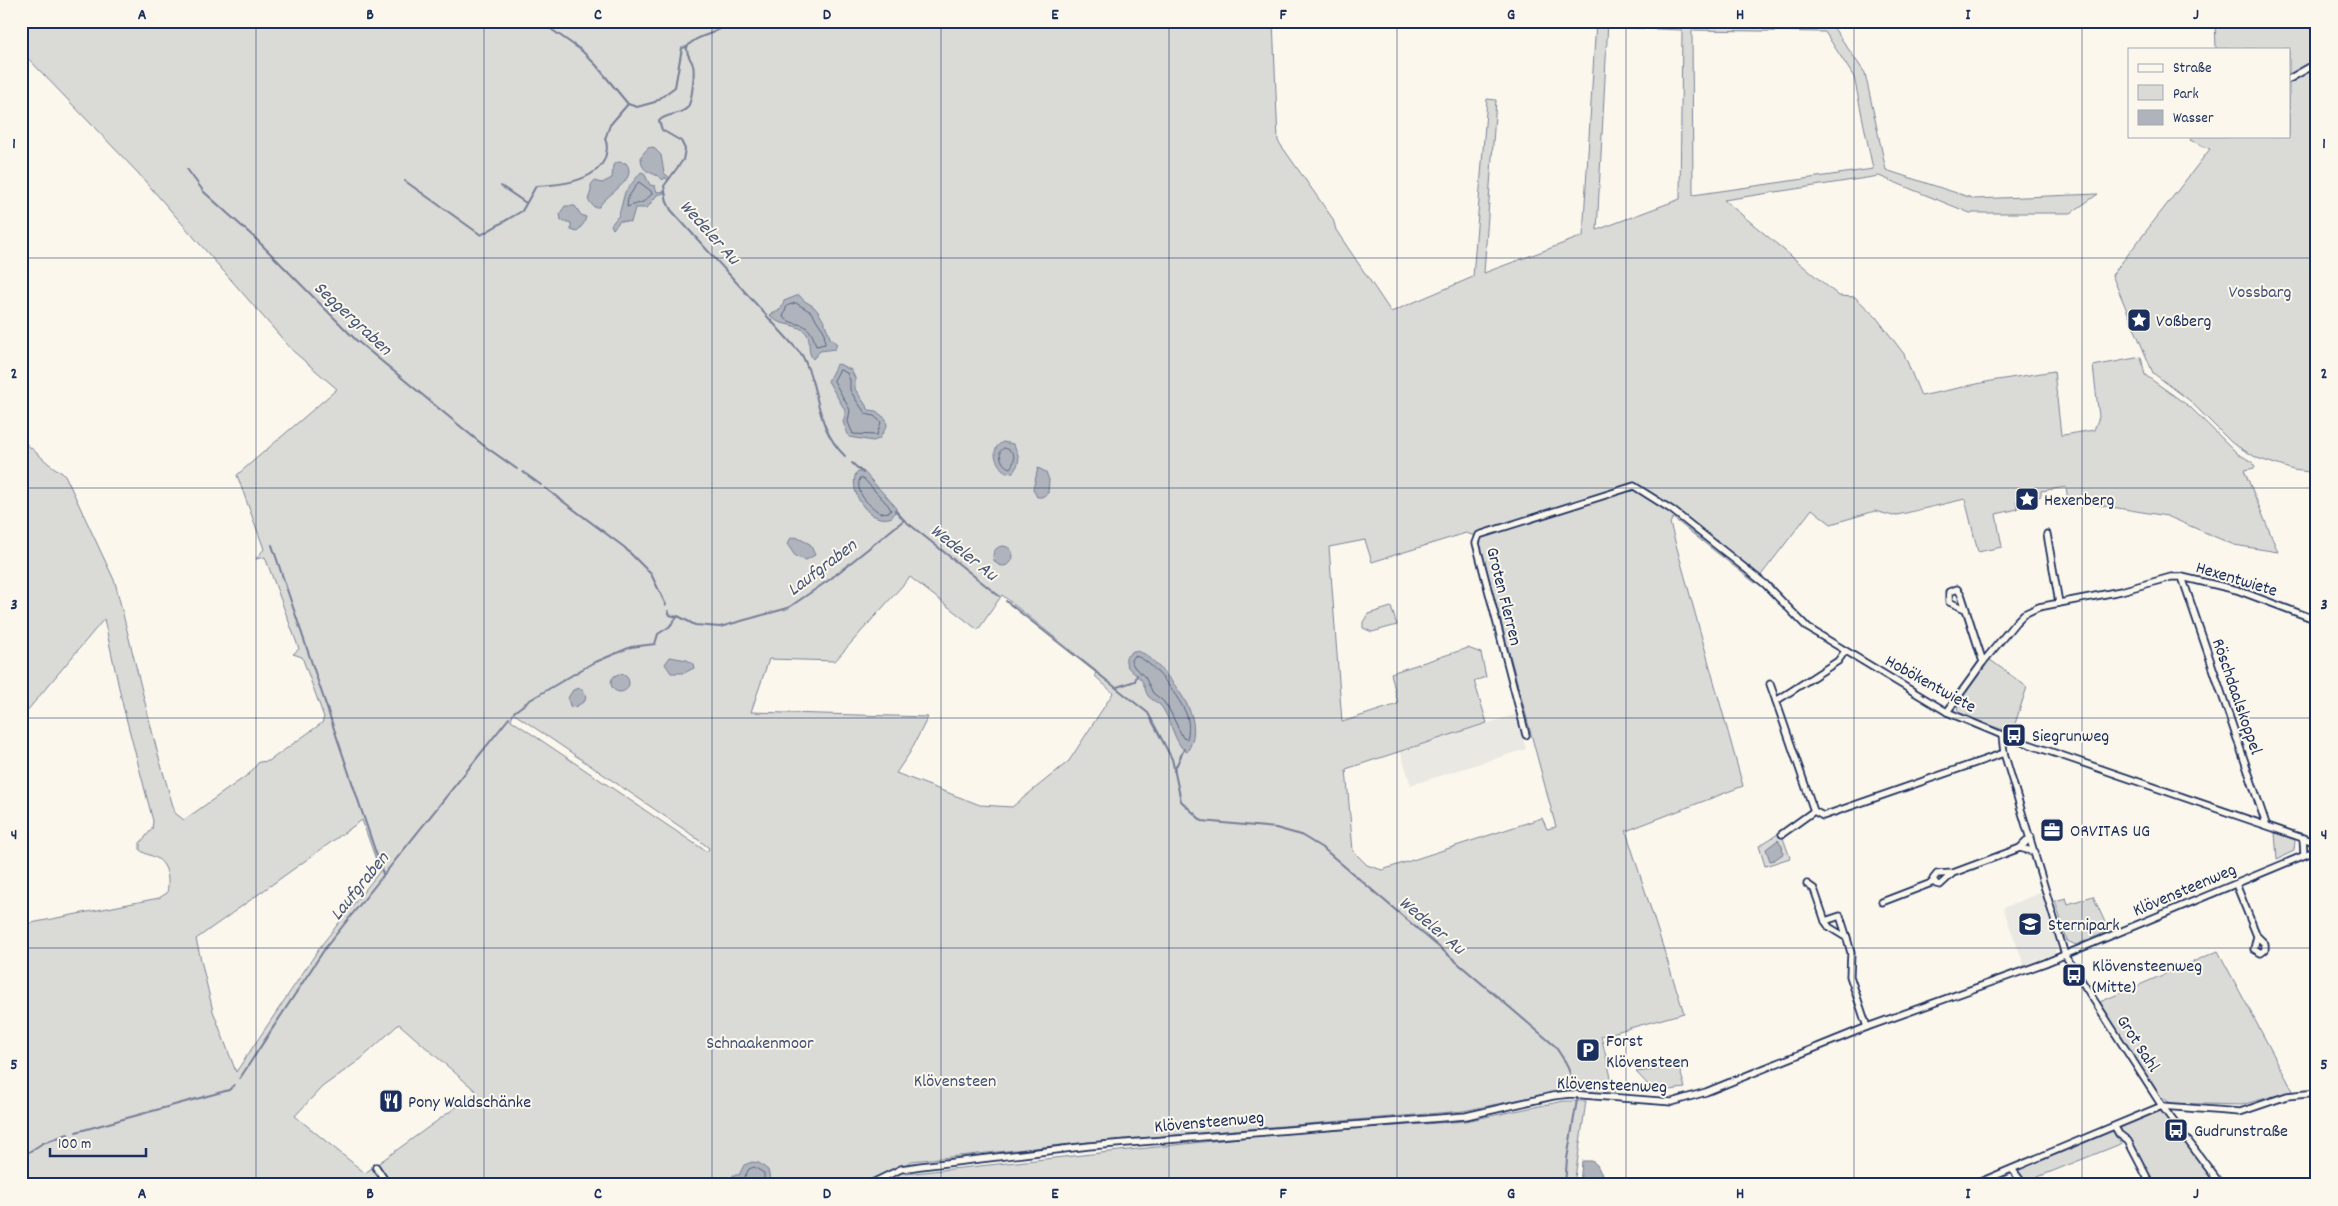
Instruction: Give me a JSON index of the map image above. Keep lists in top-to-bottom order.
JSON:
{
  "streets": {
    "street": [
      "Hexentwiete",
      "Groten Flerren",
      "Hobökentwiete",
      "Röschdaalskoppel",
      "Klövensteenweg",
      "Grot Sahl"
    ]
  },
  "crossings": [
    ["Hexentwiete", "Hobökentwiete"],
    ["Hexentwiete", "Röschdaalskoppel"],
    ["Groten Flerren", "Hobökentwiete"],
    ["Hobökentwiete", "Röschdaalskoppel"],
    ["Hobökentwiete", "Grot Sahl"],
    ["Klövensteenweg", "Grot Sahl"]
  ],
  "water": ["Wedeler Au", "Seggergraben", "Laufgraben"],
  "parks": ["Vossbarg", "Schnaakenmoor", "Klövensteen"],
  "places": {
    "place": ["Voßberg", "Hexenberg"],
    "bus stop": ["Siegrunweg", "Klövensteenweg (Mitte)", "Gudrunstraße"],
    "office": ["ORVITAS UG"],
    "school or university": ["Sternipark"],
    "parking": ["Forst Klövensteen"],
    "restaurant": ["Pony Waldschänke"]
  },
  "legend": ["Straße", "Park", "Wasser"],
  "scale_bar": "100 m",
  "grid": {
    "columns": [
      "A",
      "B",
      "C",
      "D",
      "E",
      "F",
      "G",
      "H",
      "I",
      "J"
    ],
    "rows": [
      "1",
      "2",
      "3",
      "4",
      "5"
    ]
  }
}
